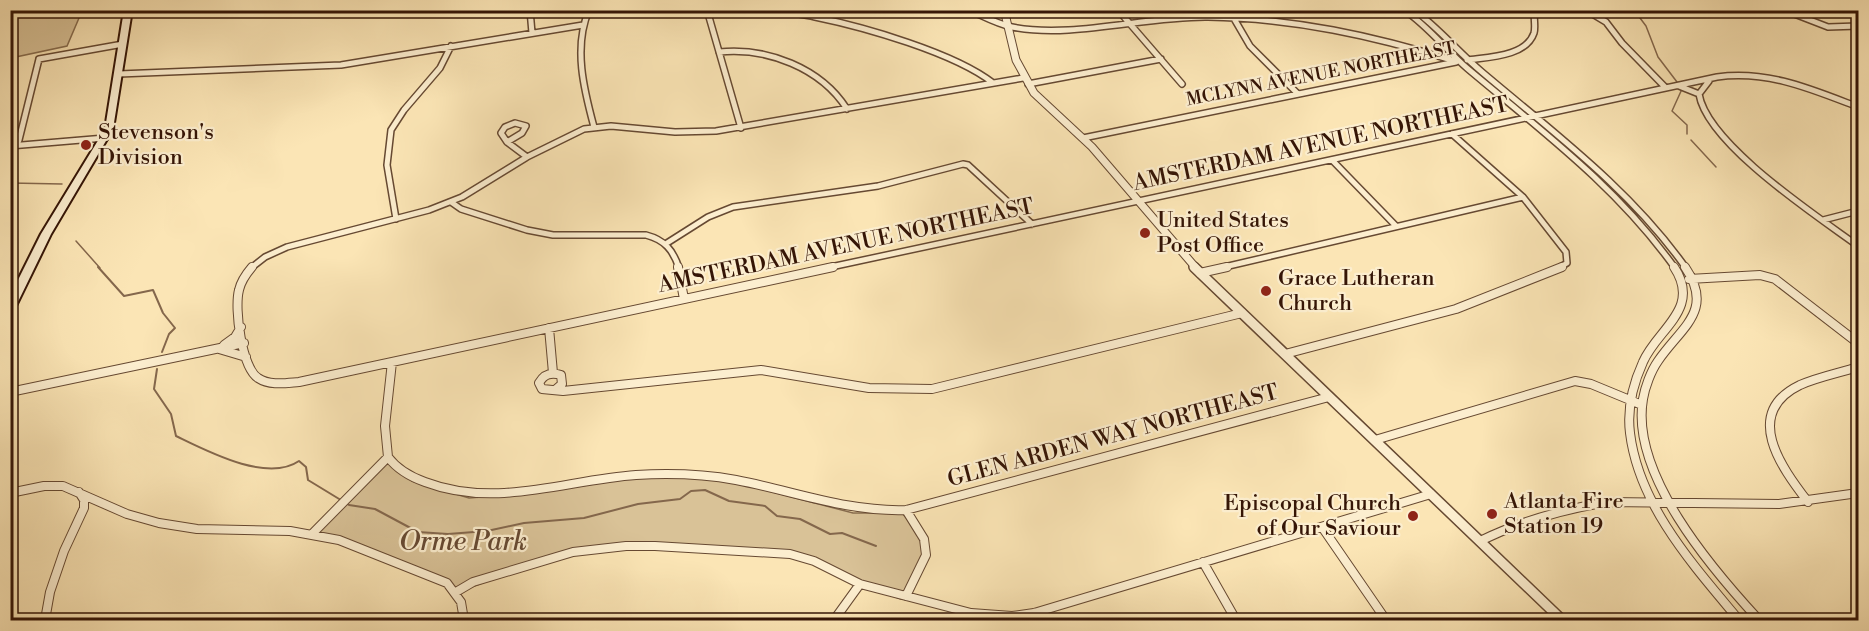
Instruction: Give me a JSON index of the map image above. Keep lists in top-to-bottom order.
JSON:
{
  "streets": {
    "street": ["MCLYNN AVENUE NORTHEAST", "AMSTERDAM AVENUE NORTHEAST", "GLEN ARDEN WAY NORTHEAST"]
  },
  "parks": ["Orme Park"],
  "places": [
    "Stevenson's Division",
    "United States Post Office",
    "Grace Lutheran Church",
    "Atlanta Fire Station 19",
    "Episcopal Church of Our Saviour"
  ]
}
